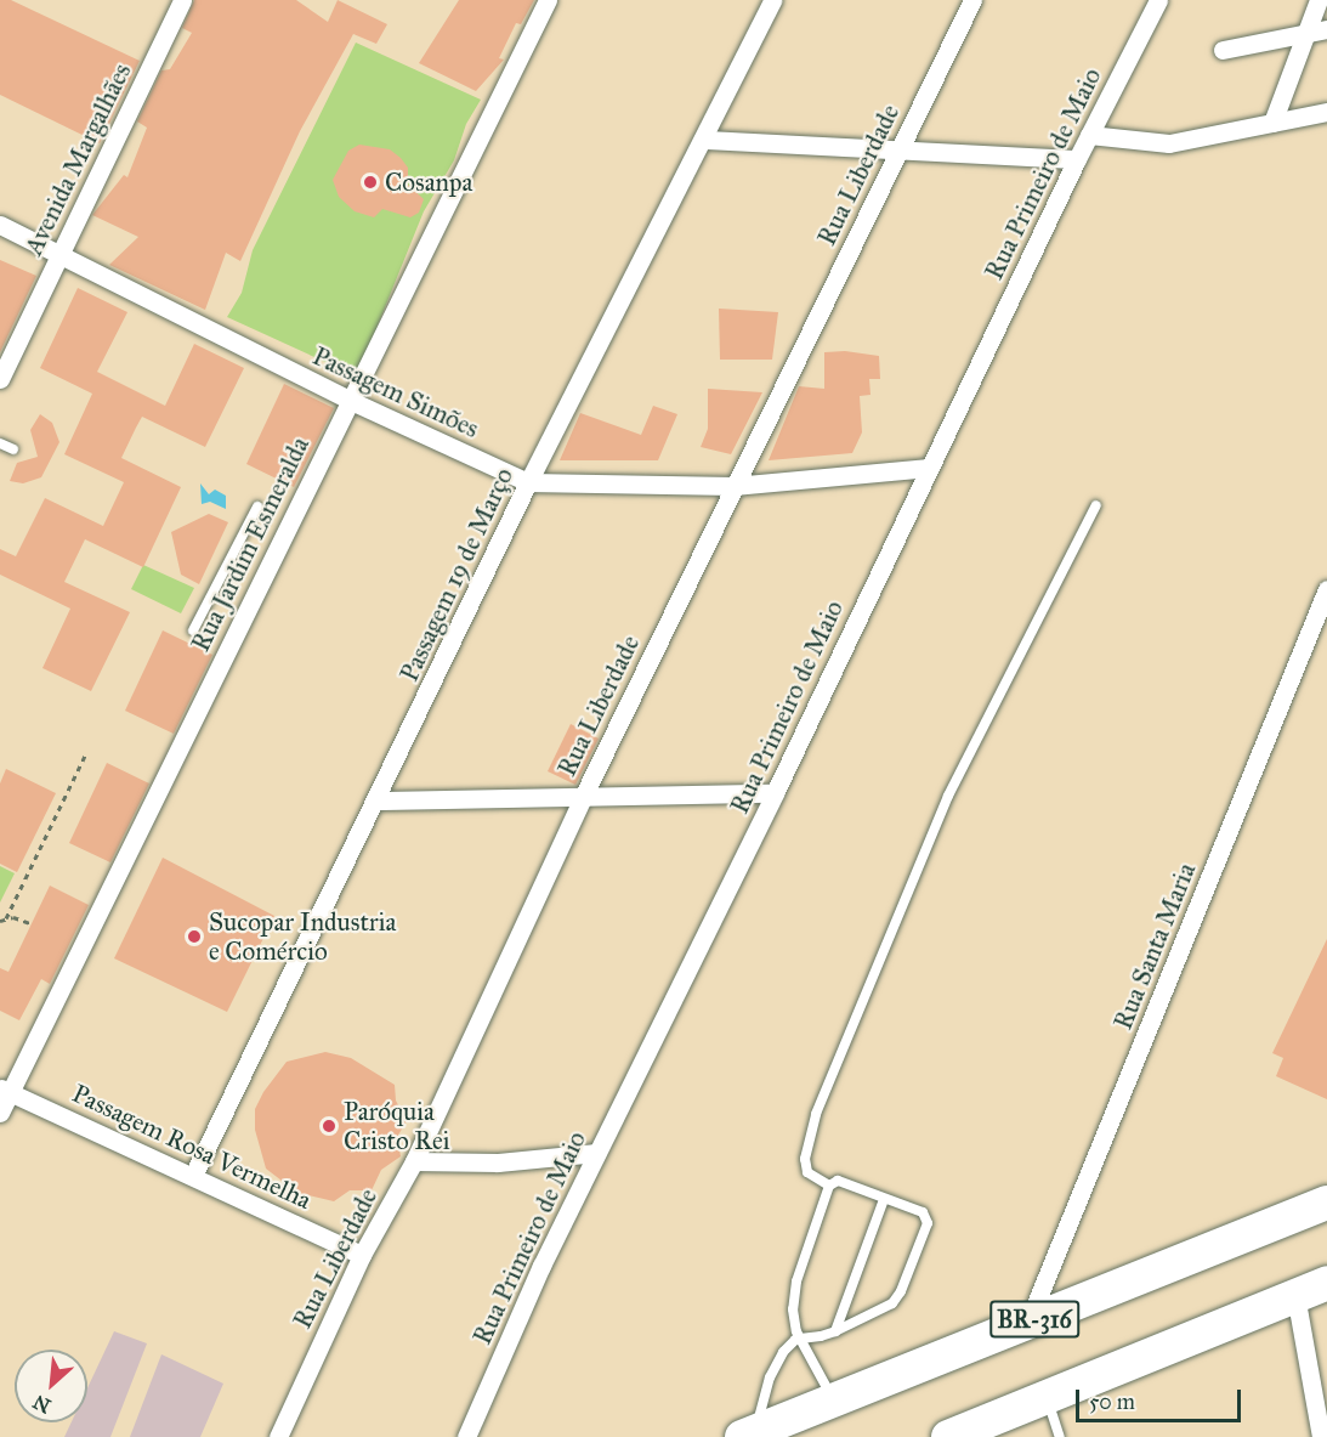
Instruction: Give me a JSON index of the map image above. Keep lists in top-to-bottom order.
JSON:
{
  "streets": {
    "highway": ["BR-316"],
    "street": [
      "Avenida Margalhães",
      "Rua Primeiro de Maio",
      "Rua Liberdade",
      "Passagem Simões",
      "Rua Jardim Esmeralda",
      "Passagem 19 de Março",
      "Rua Santa Maria",
      "Passagem Rosa Vermelha"
    ]
  },
  "crossings": [
    ["Avenida Margalhães", "Passagem Simões"],
    ["Rua Primeiro de Maio", "Passagem Simões"],
    ["Rua Liberdade", "Passagem Simões"],
    ["Rua Liberdade", "Passagem Rosa Vermelha"],
    ["Passagem Simões", "Rua Jardim Esmeralda"],
    ["Passagem Simões", "Passagem 19 de Março"],
    ["Rua Jardim Esmeralda", "Passagem Rosa Vermelha"],
    ["Passagem 19 de Março", "Passagem Rosa Vermelha"],
    ["Rua Santa Maria", "BR-316"]
  ],
  "places": ["Cosanpa", "Sucopar Industria e Comércio", "Paróquia Cristo Rei"],
  "scale_bar": "50 m",
  "north": "bottom left"
}
